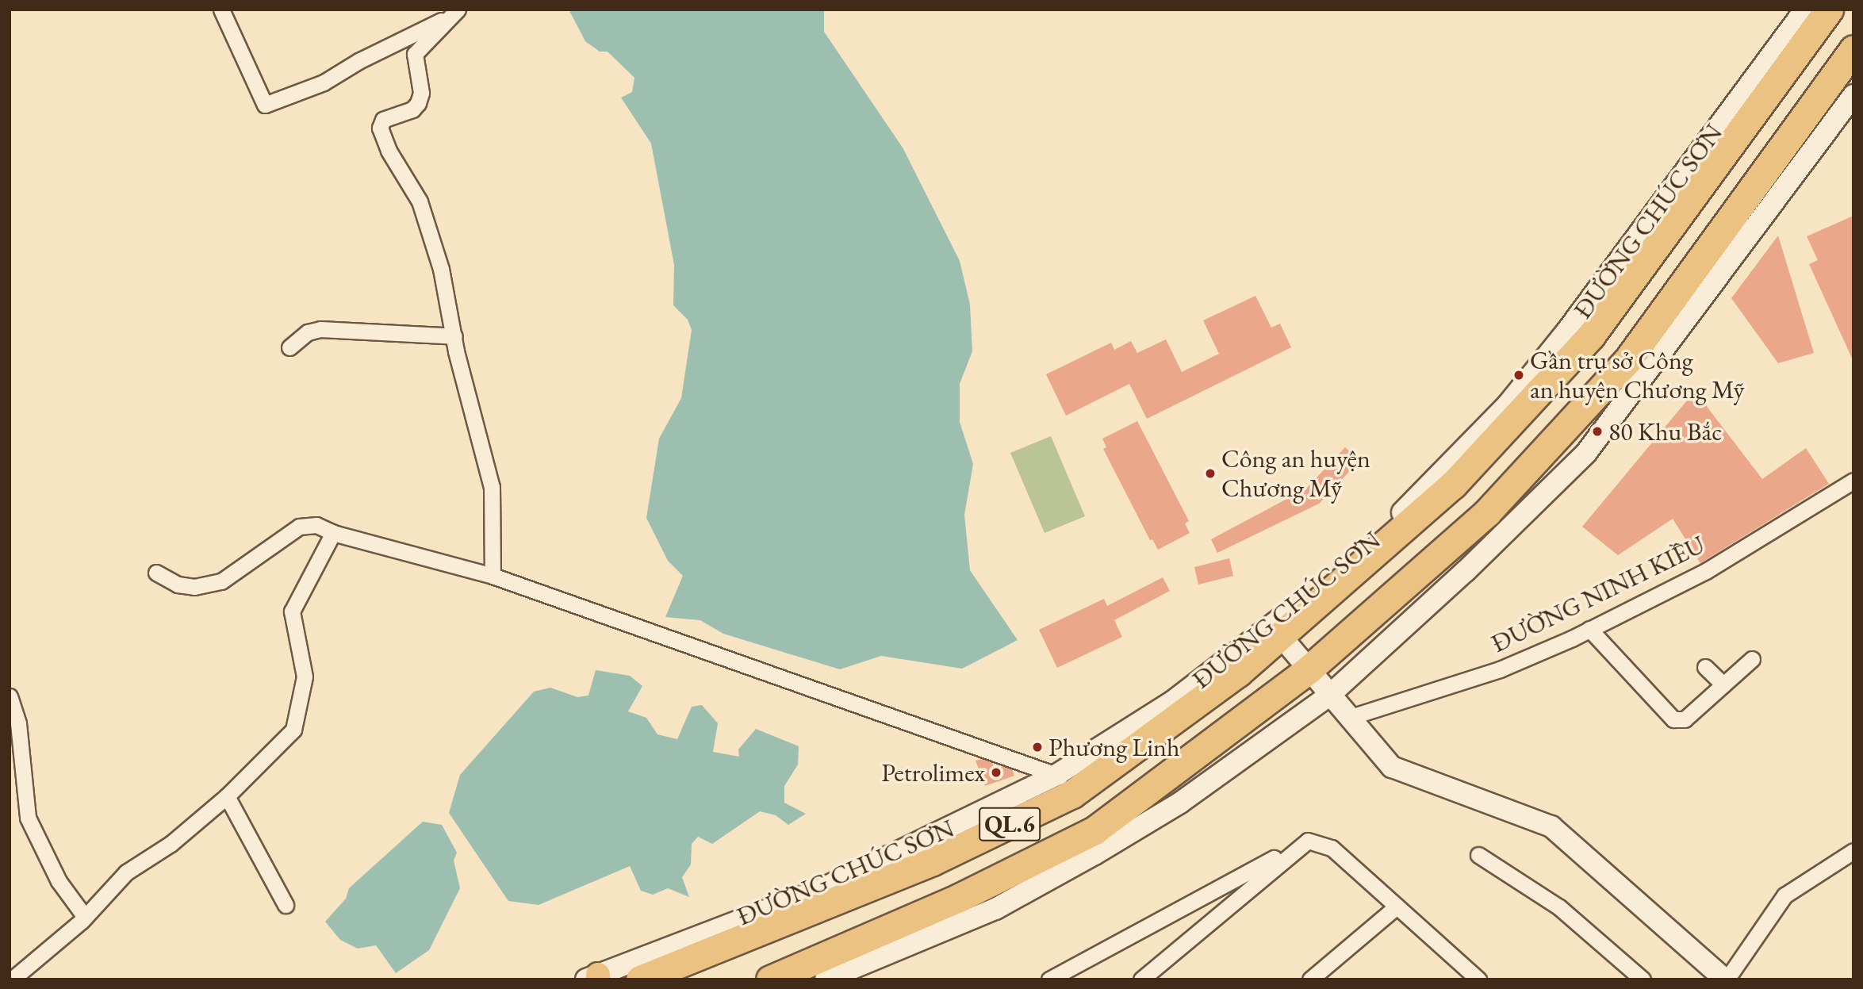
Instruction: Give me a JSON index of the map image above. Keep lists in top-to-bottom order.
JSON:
{
  "streets": {
    "highway": ["ĐƯỜNG CHÚC SƠN", "QL.6"],
    "street": ["ĐƯỜNG NINH KIỀU"]
  },
  "places": [
    "Gần trụ sở Công an huyện Chương Mỹ",
    "80 Khu Bắc",
    "Công an huyện Chương Mỹ",
    "Phương Linh",
    "Petrolimex"
  ]
}
